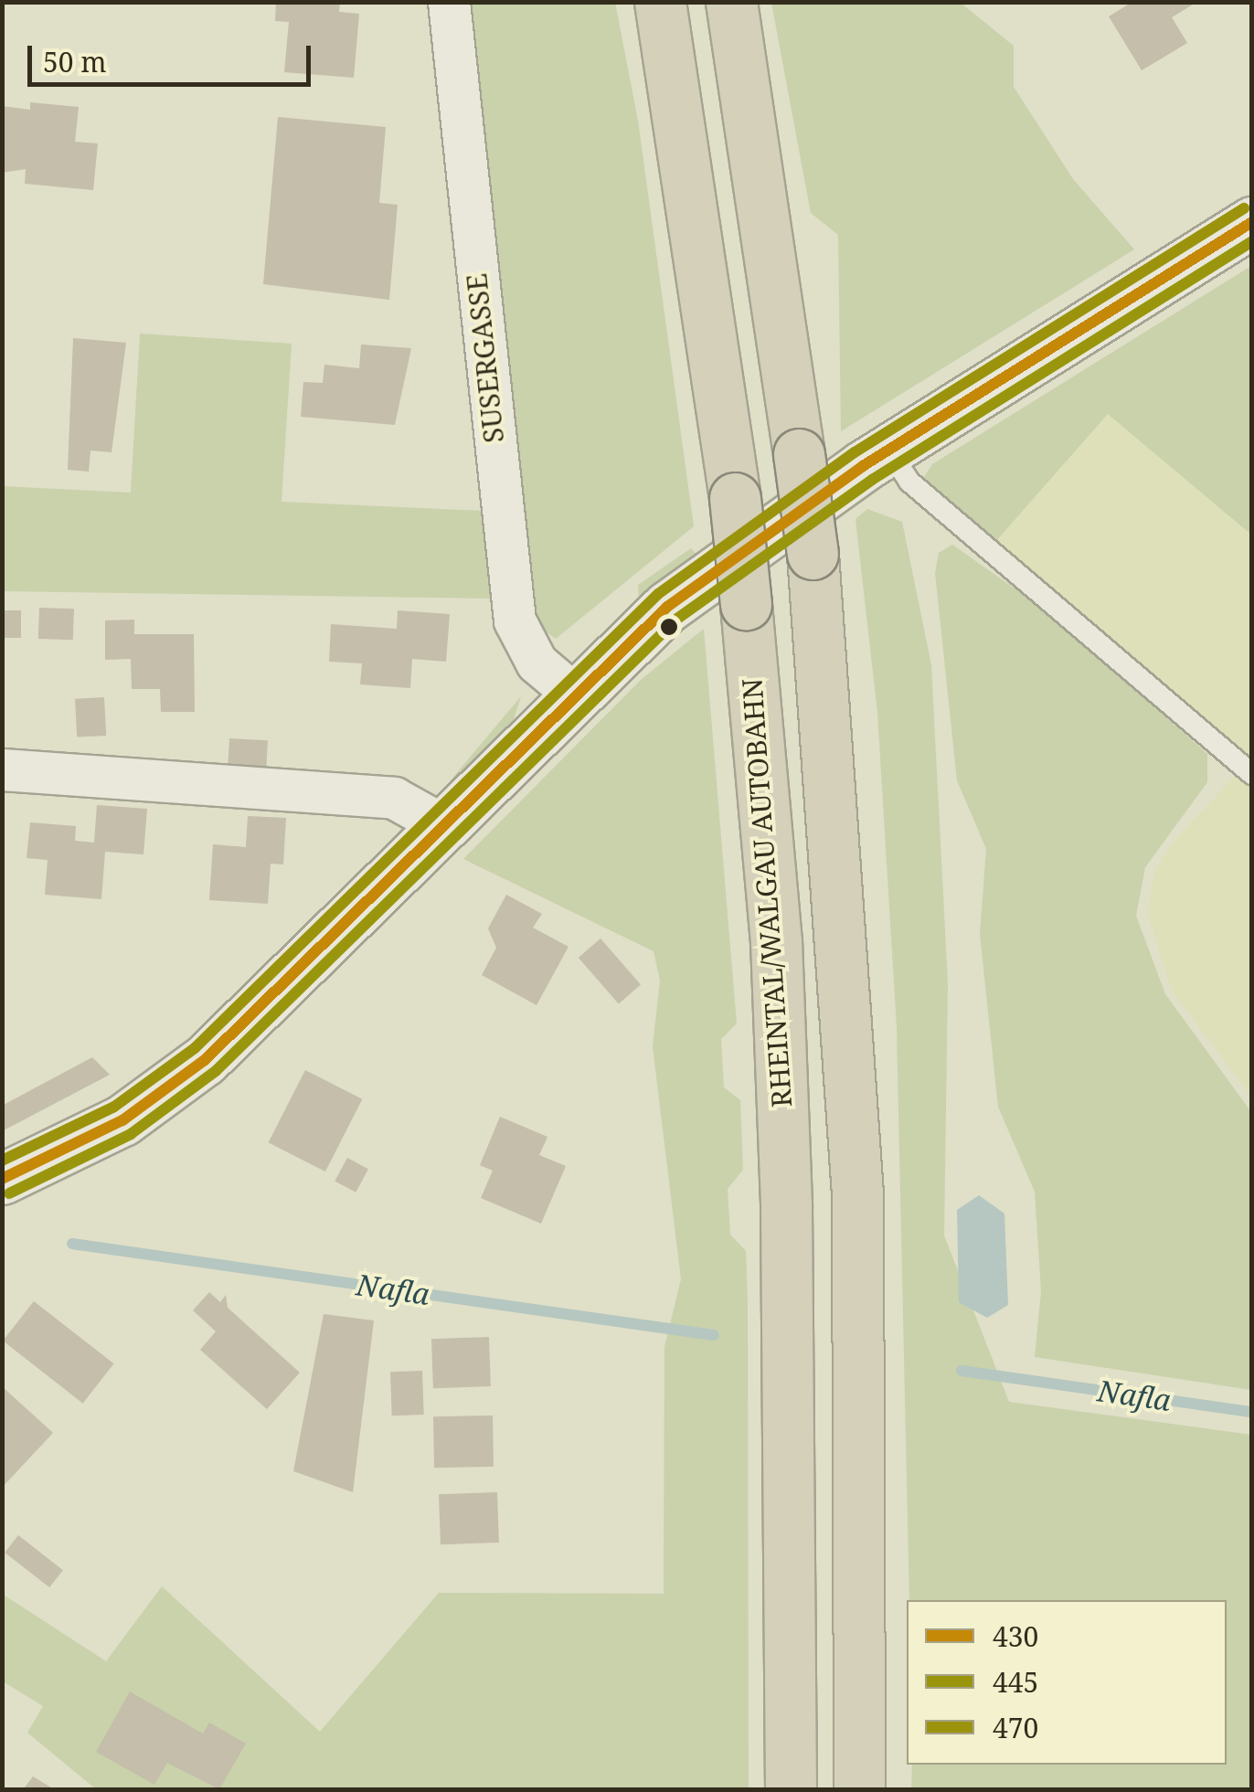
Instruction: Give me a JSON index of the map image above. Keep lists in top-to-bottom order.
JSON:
{
  "streets": {
    "highway": ["RHEINTAL/WALGAU AUTOBAHN"],
    "street": ["SUSERGASSE"]
  },
  "water": ["Nafla"],
  "lines": ["transit line 470", "transit line 430", "transit line 445"],
  "legend": ["430", "445", "470"],
  "scale_bar": "50 m"
}
